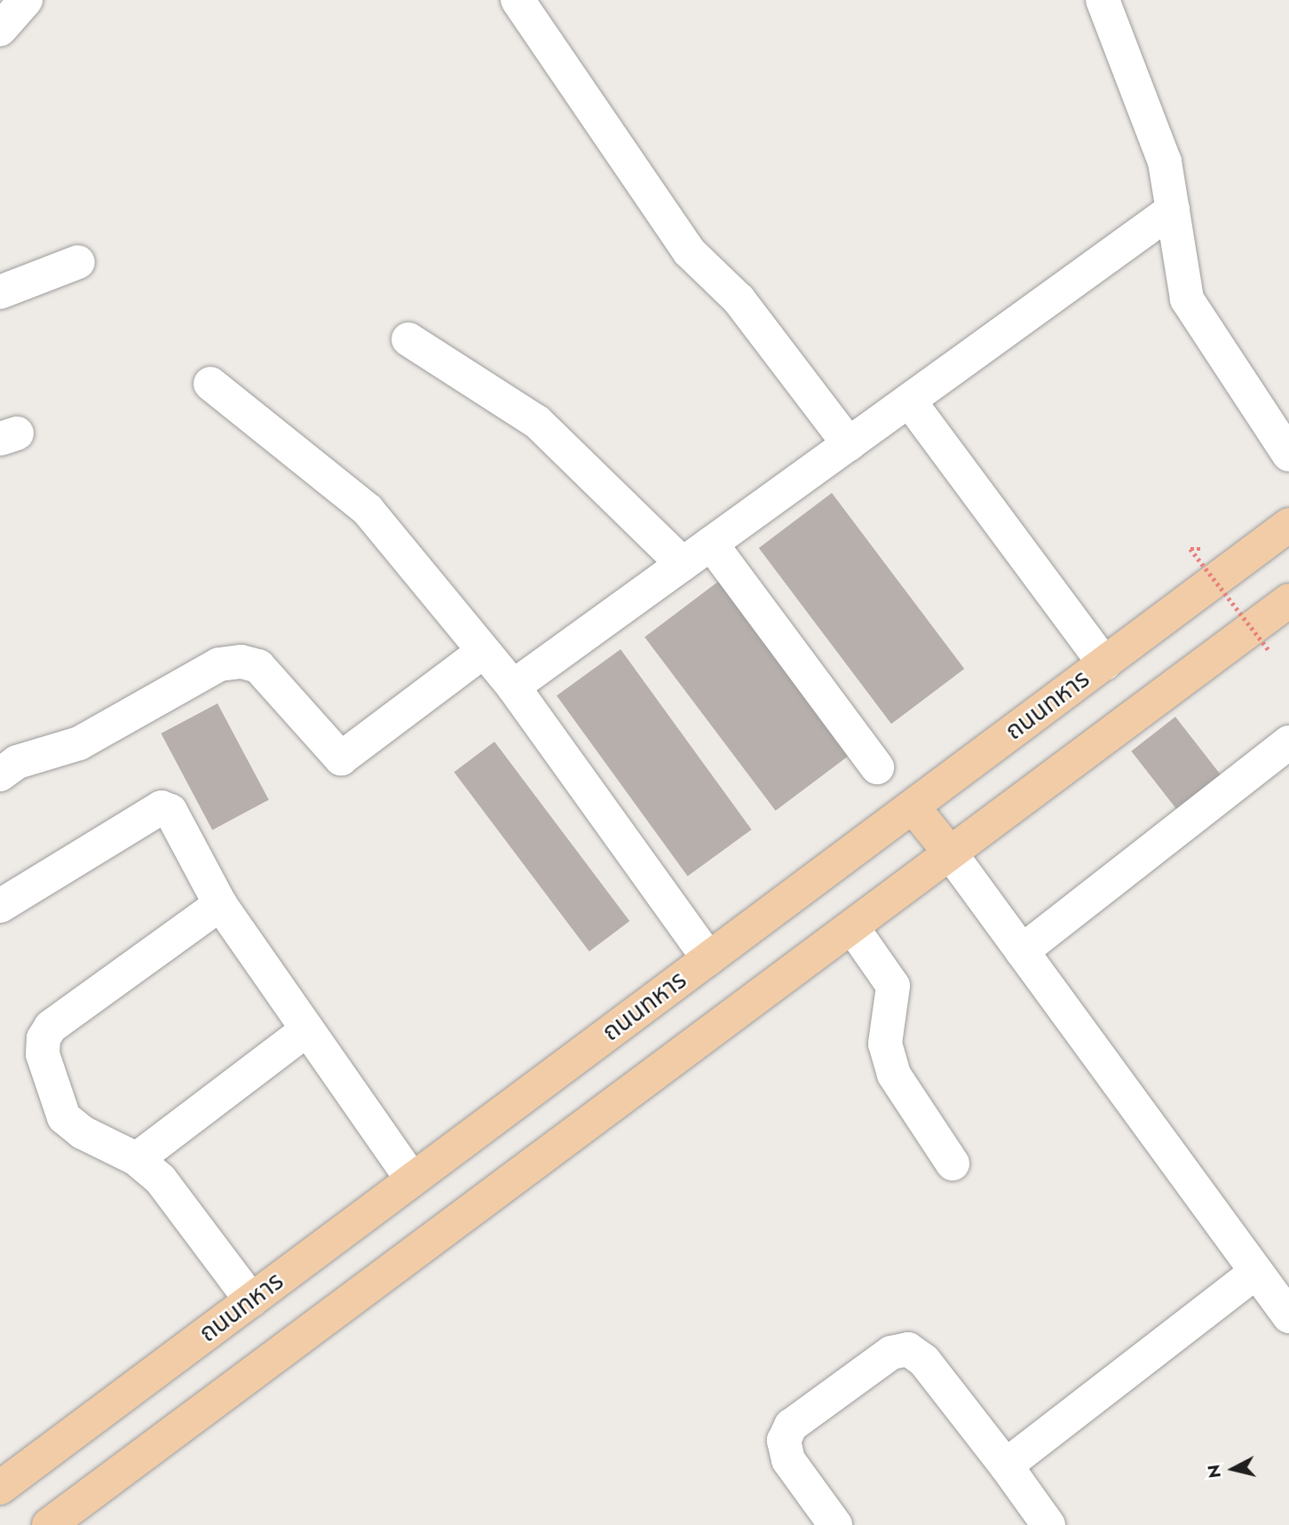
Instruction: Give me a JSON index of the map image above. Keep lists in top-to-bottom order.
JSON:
{
  "streets": {
    "main road": ["ถนนทหาร"]
  },
  "north": "left"
}
